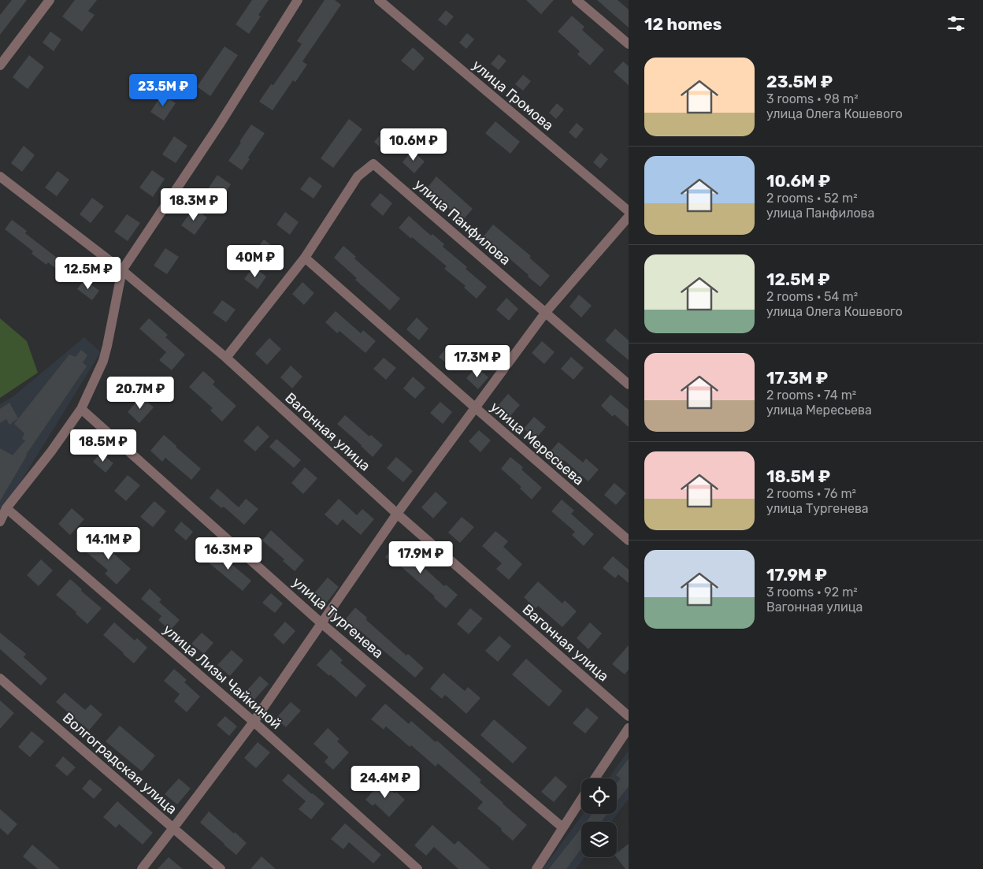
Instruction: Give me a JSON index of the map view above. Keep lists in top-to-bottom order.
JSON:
{
  "streets": {
    "street": [
      "улица Громова",
      "улица Панфилова",
      "Вагонная улица",
      "улица Мересьева",
      "улица Тургенева",
      "улица Лизы Чайкиной",
      "Волгоградская улица"
    ]
  },
  "crossings": [
    ["улица Панфилова", "Вагонная улица"],
    ["улица Панфилова", "улица Мересьева"]
  ],
  "page": {
    "heading": "12 homes",
    "list": [
      {
        "name": "23.5M ₽",
        "note": "3 rooms · 98 m² · улица Олега Кошевого"
      },
      {
        "name": "10.6M ₽",
        "note": "2 rooms · 52 m² · улица Панфилова"
      },
      {
        "name": "12.5M ₽",
        "note": "2 rooms · 54 m² · улица Олега Кошевого"
      },
      {
        "name": "17.3M ₽",
        "note": "2 rooms · 74 m² · улица Мересьева"
      },
      {
        "name": "18.5M ₽",
        "note": "2 rooms · 76 m² · улица Тургенева"
      },
      {
        "name": "17.9M ₽",
        "note": "3 rooms · 92 m² · Вагонная улица"
      }
    ],
    "price": [
      "23.5M ₽",
      "10.6M ₽",
      "18.3M ₽",
      "40M ₽",
      "12.5M ₽",
      "17.3M ₽",
      "20.7M ₽",
      "18.5M ₽",
      "14.1M ₽",
      "16.3M ₽",
      "17.9M ₽",
      "24.4M ₽"
    ]
  }
}
